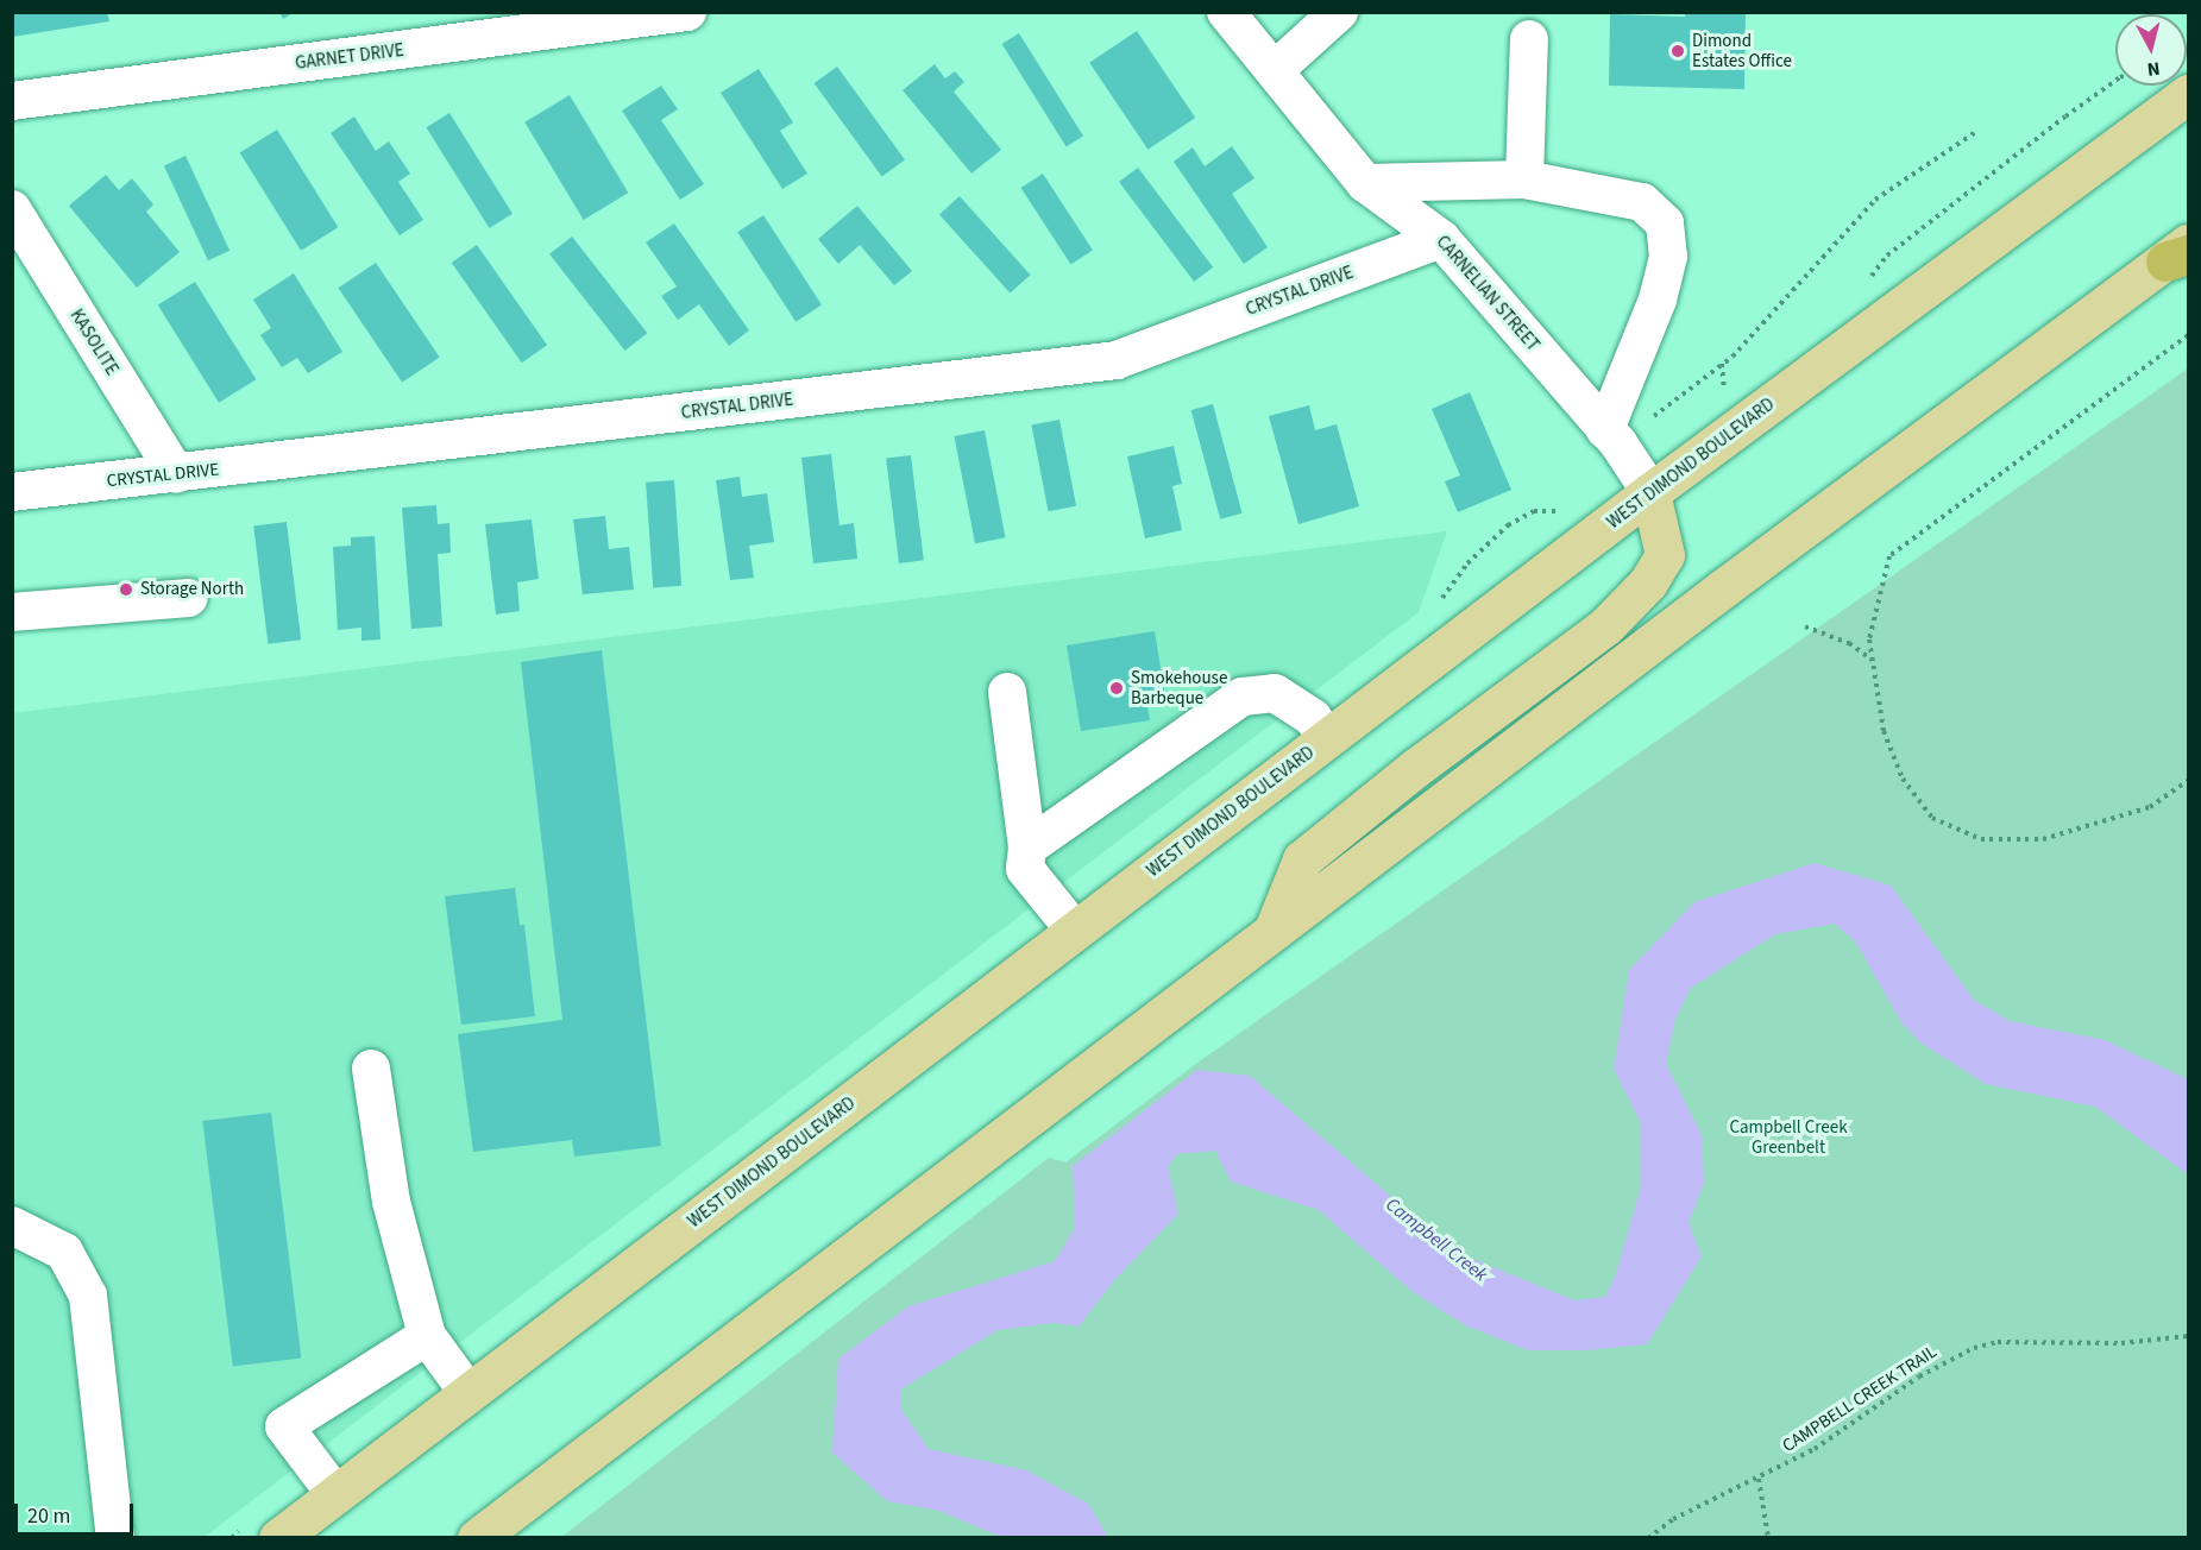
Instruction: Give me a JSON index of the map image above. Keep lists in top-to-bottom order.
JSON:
{
  "streets": {
    "main road": ["WEST DIMOND BOULEVARD"],
    "street": [
      "GARNET DRIVE",
      "CRYSTAL DRIVE",
      "CARNELIAN STREET",
      "KASOLITE"
    ],
    "path": ["CAMPBELL CREEK TRAIL"]
  },
  "crossings": [
    ["CRYSTAL DRIVE", "CARNELIAN STREET"],
    ["CRYSTAL DRIVE", "KASOLITE"],
    ["CARNELIAN STREET", "WEST DIMOND BOULEVARD"]
  ],
  "water": ["Campbell Creek"],
  "parks": ["Campbell Creek Greenbelt"],
  "places": ["Dimond Estates Office", "Storage North", "Smokehouse Barbeque"],
  "scale_bar": "20 m",
  "north": "bottom"
}
